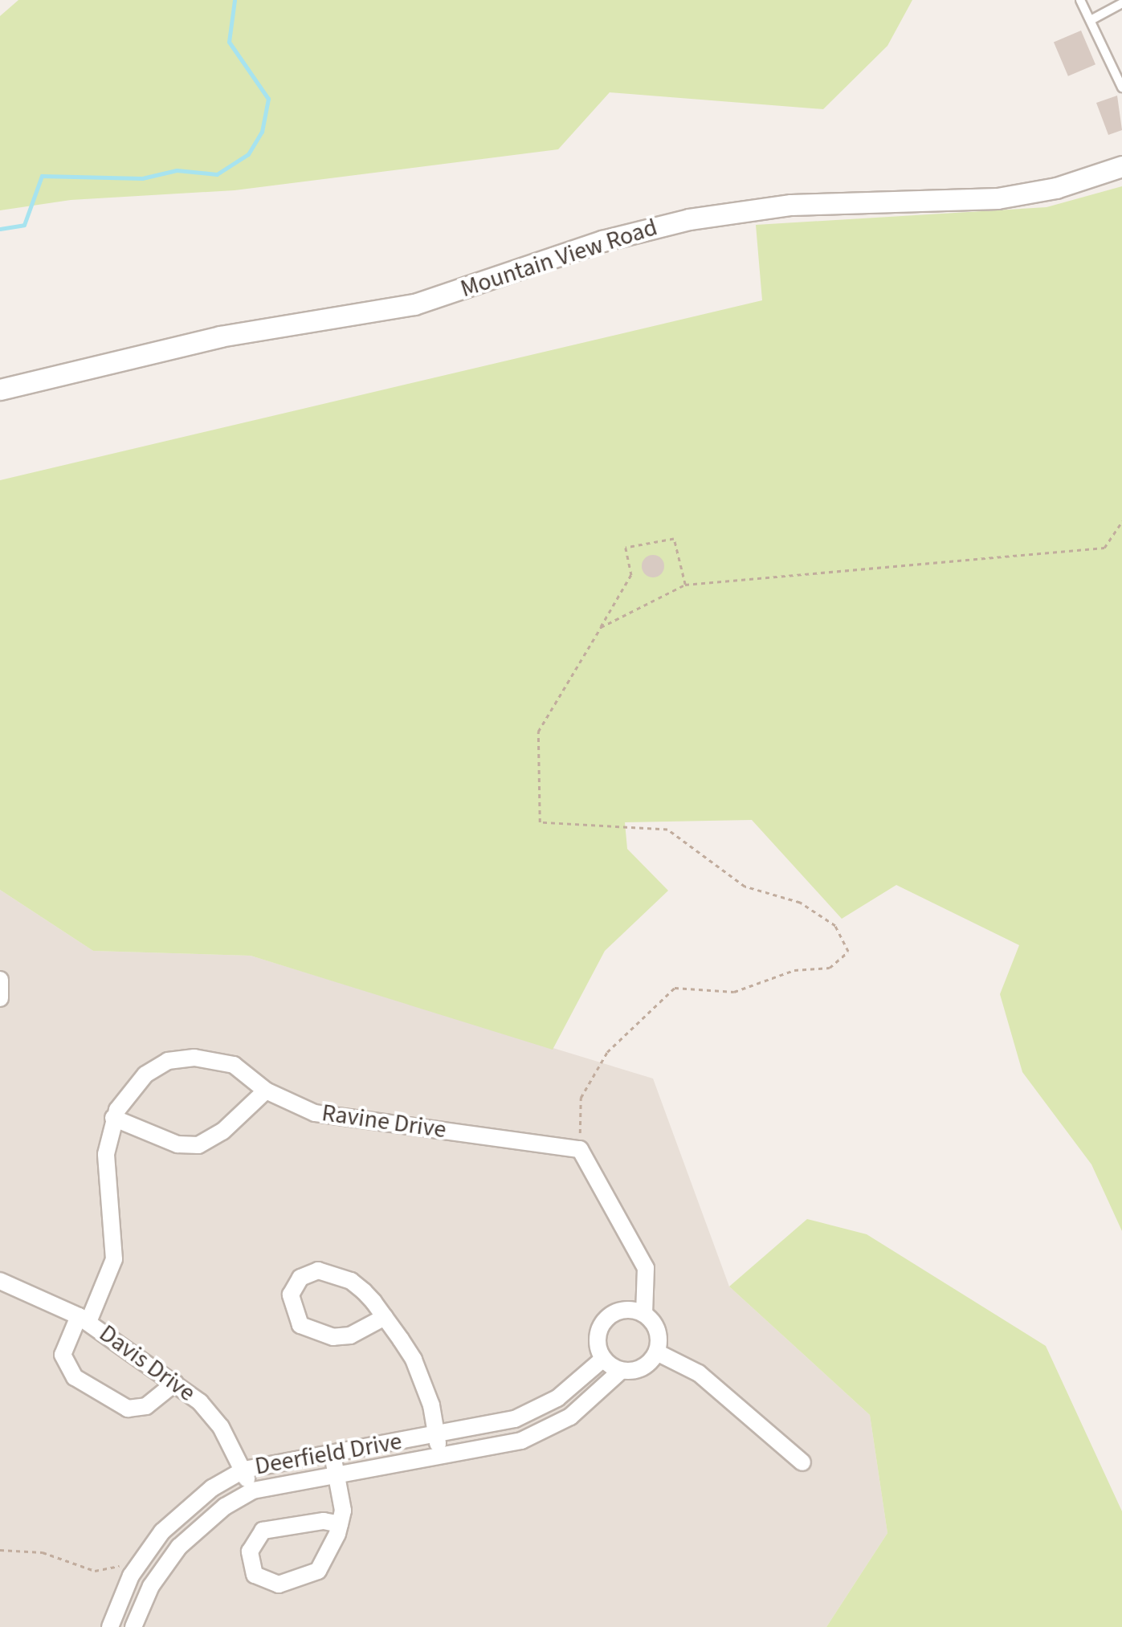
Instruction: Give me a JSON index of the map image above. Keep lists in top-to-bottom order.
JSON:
{
  "streets": {
    "street": [
      "Mountain View Road",
      "Ravine Drive",
      "Davis Drive",
      "Deerfield Drive"
    ]
  },
  "crossings": [
    ["Ravine Drive", "Davis Drive"],
    ["Davis Drive", "Deerfield Drive"]
  ]
}
